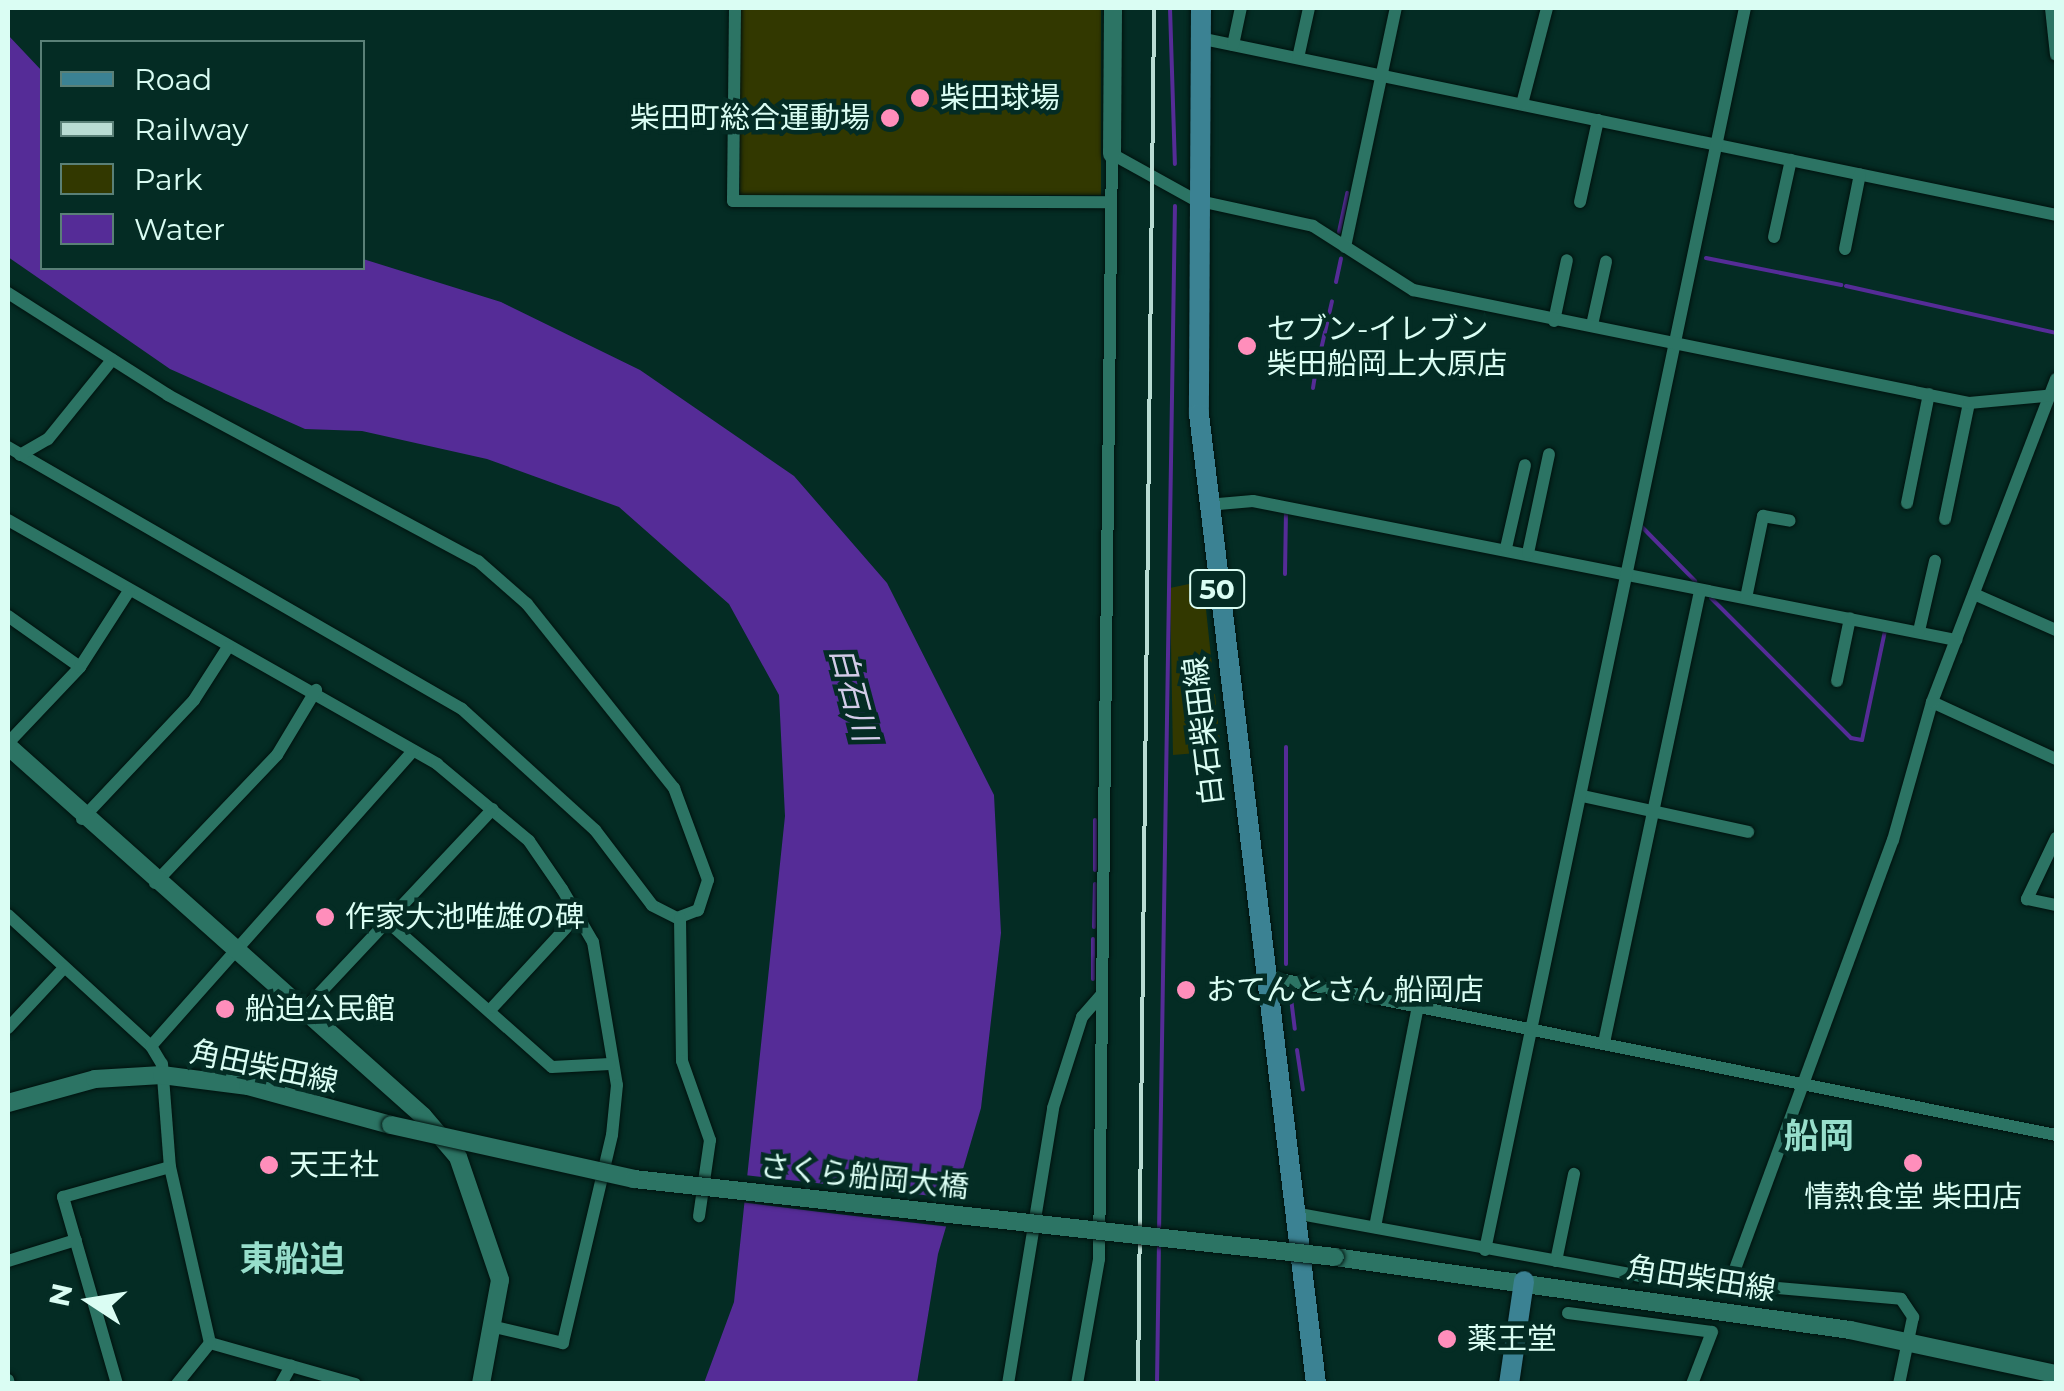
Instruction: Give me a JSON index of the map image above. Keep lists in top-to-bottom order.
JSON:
{
  "streets": {
    "main road": [
      "50",
      "白石柴田線",
      "角田柴田線",
      "さくら船岡大橋"
    ]
  },
  "crossings": [
    ["角田柴田線", "さくら船岡大橋"]
  ],
  "districts": ["船岡", "東船迫"],
  "water": ["白石川"],
  "places": [
    "柴田球場",
    "柴田町総合運動場",
    "セブン-イレブン 柴田船岡上大原店",
    "作家大池唯雄の碑",
    "おてんとさん 船岡店",
    "船迫公民館",
    "情熱食堂 柴田店",
    "天王社",
    "薬王堂"
  ],
  "legend": [
    "Road",
    "Railway",
    "Park",
    "Water"
  ],
  "north": "left"
}
